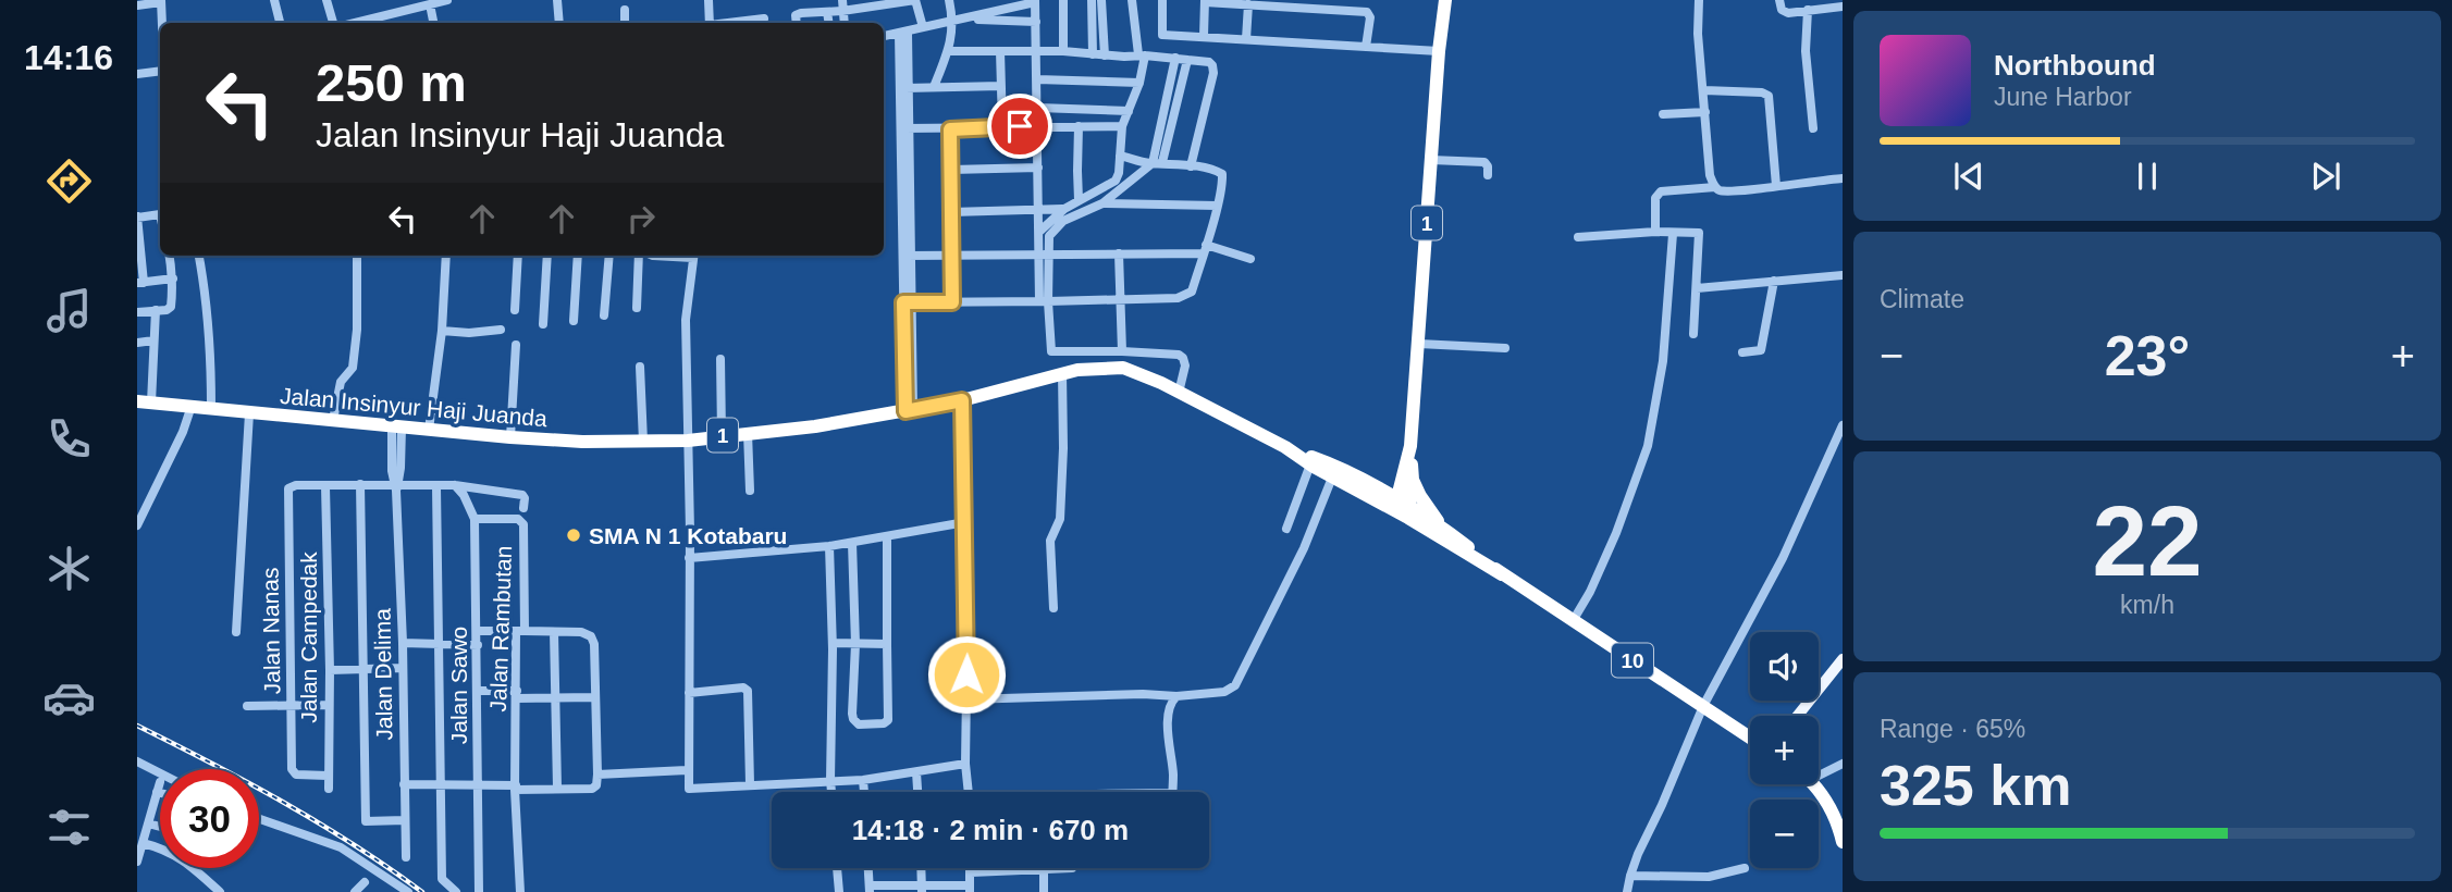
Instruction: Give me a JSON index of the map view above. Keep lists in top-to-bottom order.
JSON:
{
  "streets": {
    "highway": ["1", "Jalan Insinyur Haji Juanda", "10"],
    "street": [
      "Jalan Rambutan",
      "Jalan Nanas",
      "Jalan Campedak",
      "Jalan Delima",
      "Jalan Sawo"
    ]
  },
  "crossings": [
    ["1", "Jalan Insinyur Haji Juanda"],
    ["1", "10"],
    ["Jalan Insinyur Haji Juanda", "10"],
    ["Jalan Insinyur Haji Juanda", "Jalan Delima"],
    ["Jalan Rambutan", "Jalan Sawo"],
    ["Jalan Nanas", "Jalan Campedak"]
  ],
  "places": ["SMA N 1 Kotabaru"],
  "page": {
    "tabs": "14:16",
    "turn": ["250 m", "Jalan Insinyur Haji Juanda"],
    "song": ["Northbound", "June Harbor"],
    "tile": [
      "Climate",
      ["22", "km/h"],
      ["Range · 65%", "325 km"]
    ],
    "heat": ["−", "23°", "+"],
    "map_buttons": ["+", "−"],
    "limit": "30",
    "trip": "14:18 · 2 min · 670 m"
  }
}
